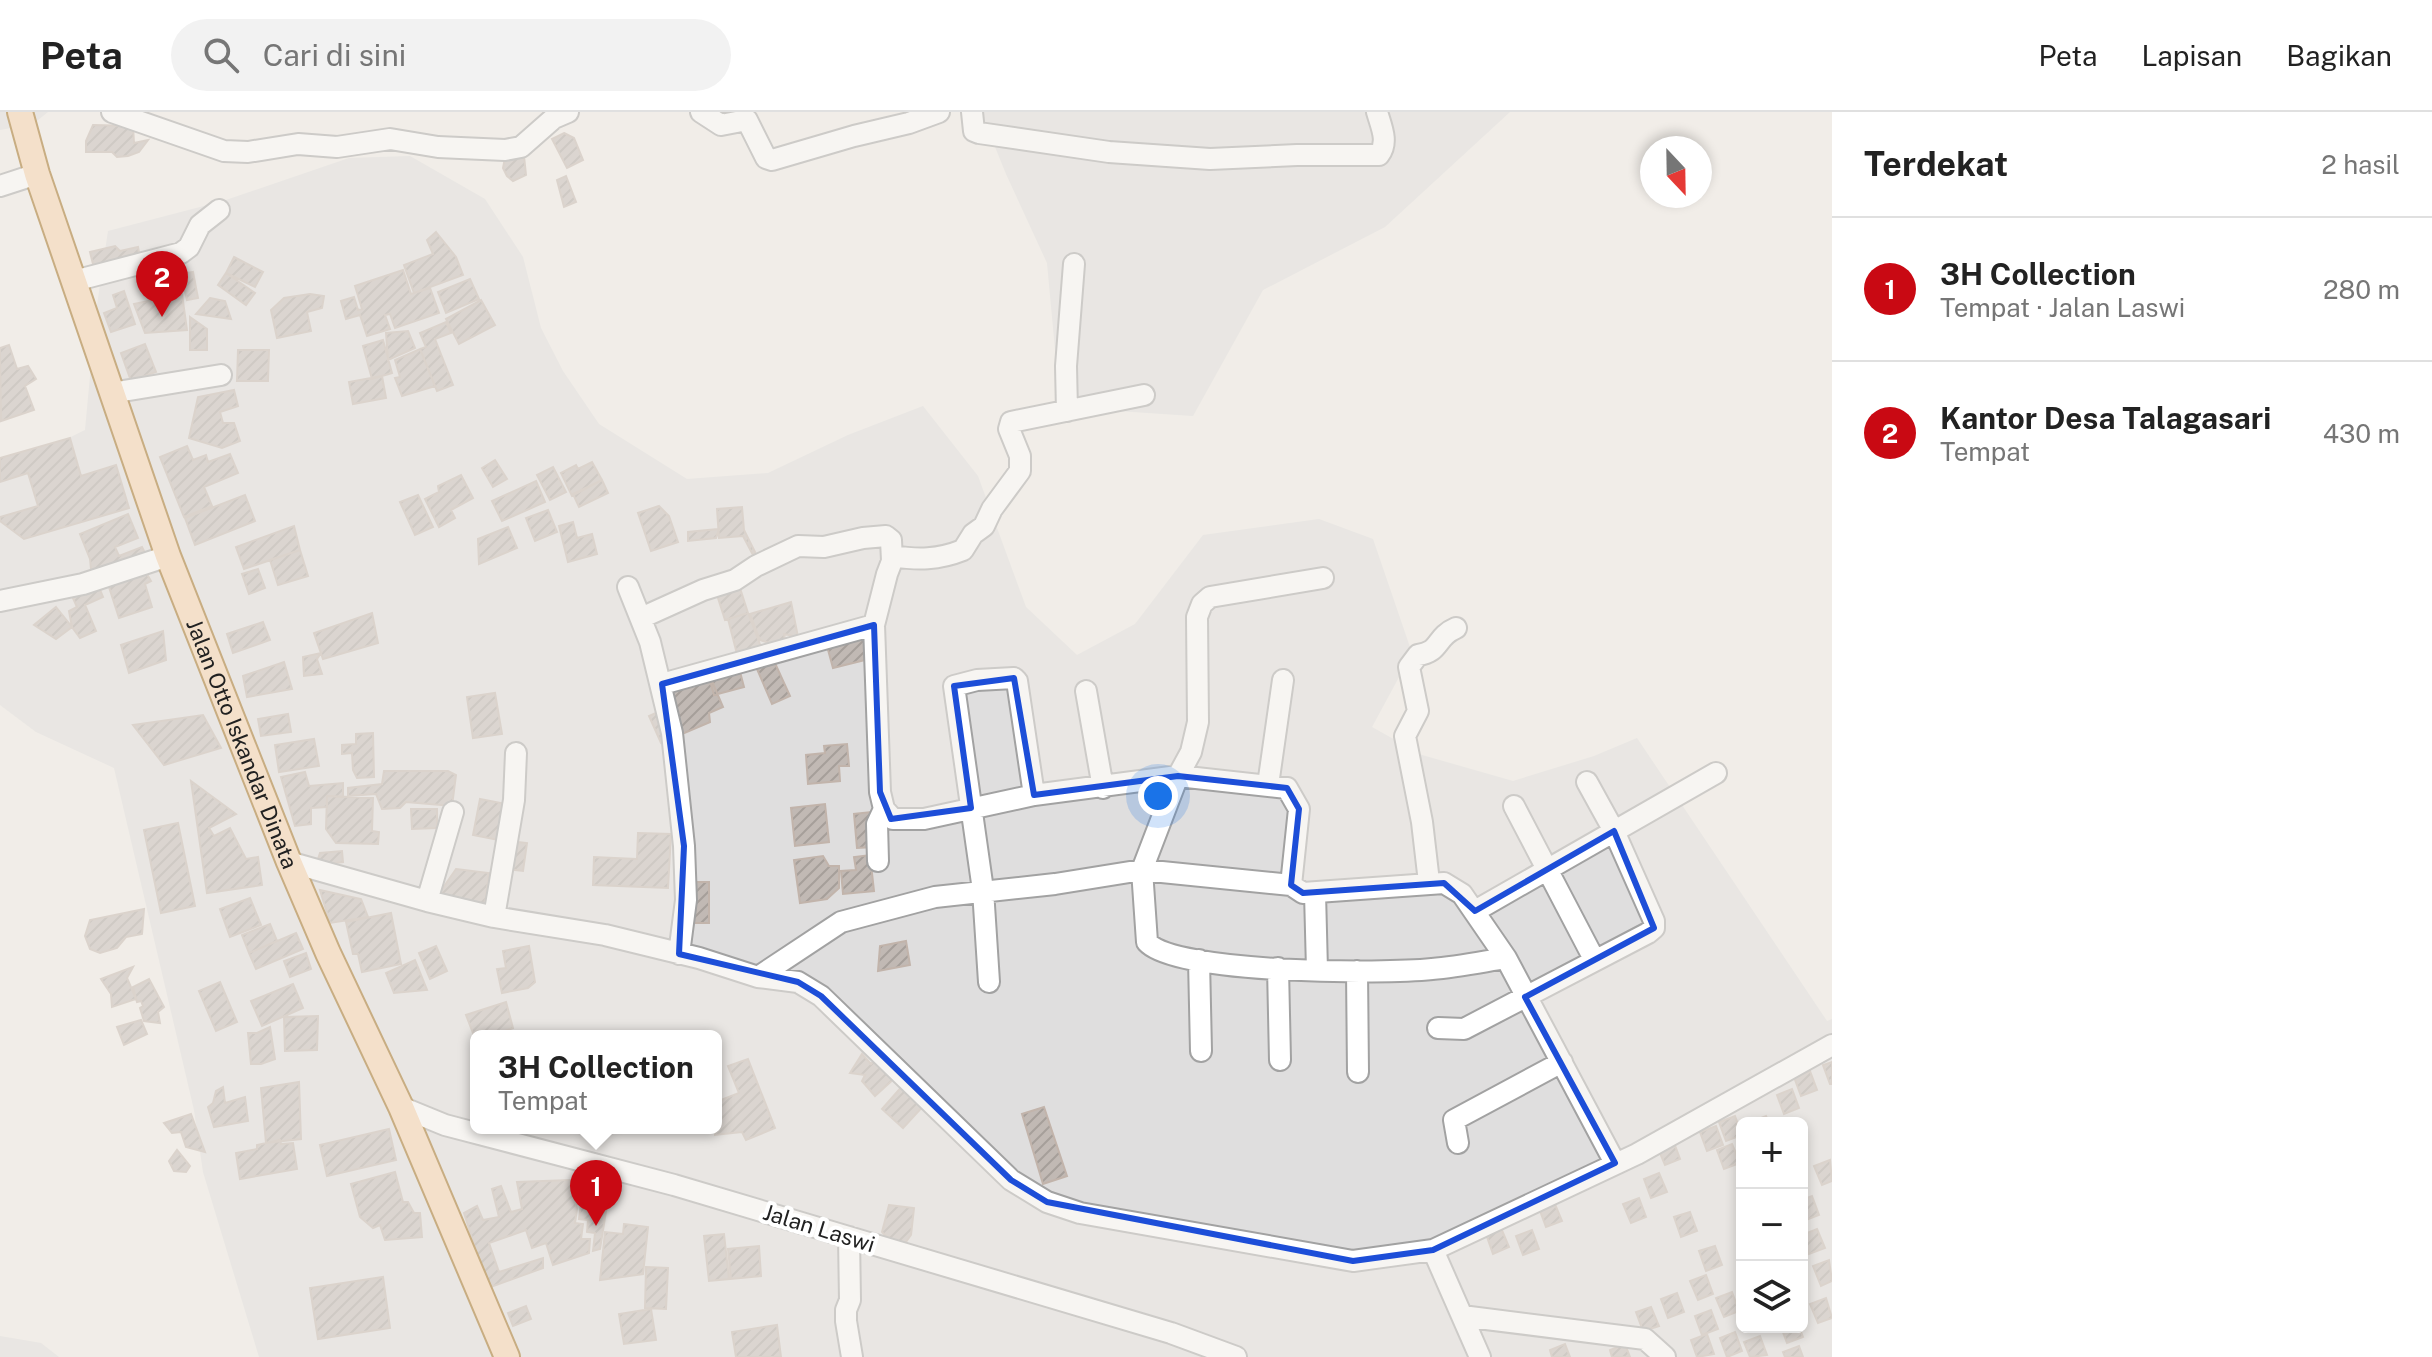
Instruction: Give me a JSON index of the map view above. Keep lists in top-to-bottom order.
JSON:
{
  "streets": {
    "main road": ["Jalan Otto Iskandar Dinata"],
    "street": ["Jalan Laswi"]
  },
  "crossings": [
    ["Jalan Otto Iskandar Dinata", "Jalan Laswi"]
  ],
  "north": "bottom",
  "page": {
    "header": "Peta",
    "search": "Cari di sini",
    "nav": ["Peta", "Lapisan", "Bagikan"],
    "heading": ["Terdekat", "2 hasil"],
    "list": [
      {
        "mark": "1",
        "name": "3H Collection",
        "note": "Tempat · Jalan Laswi",
        "value": "280 m"
      },
      {
        "mark": "2",
        "name": "Kantor Desa Talagasari",
        "note": "Tempat",
        "value": "430 m"
      }
    ],
    "pins": ["2", "1"],
    "popup": ["3H Collection", "Tempat"],
    "map_buttons": ["+", "−"]
  }
}
